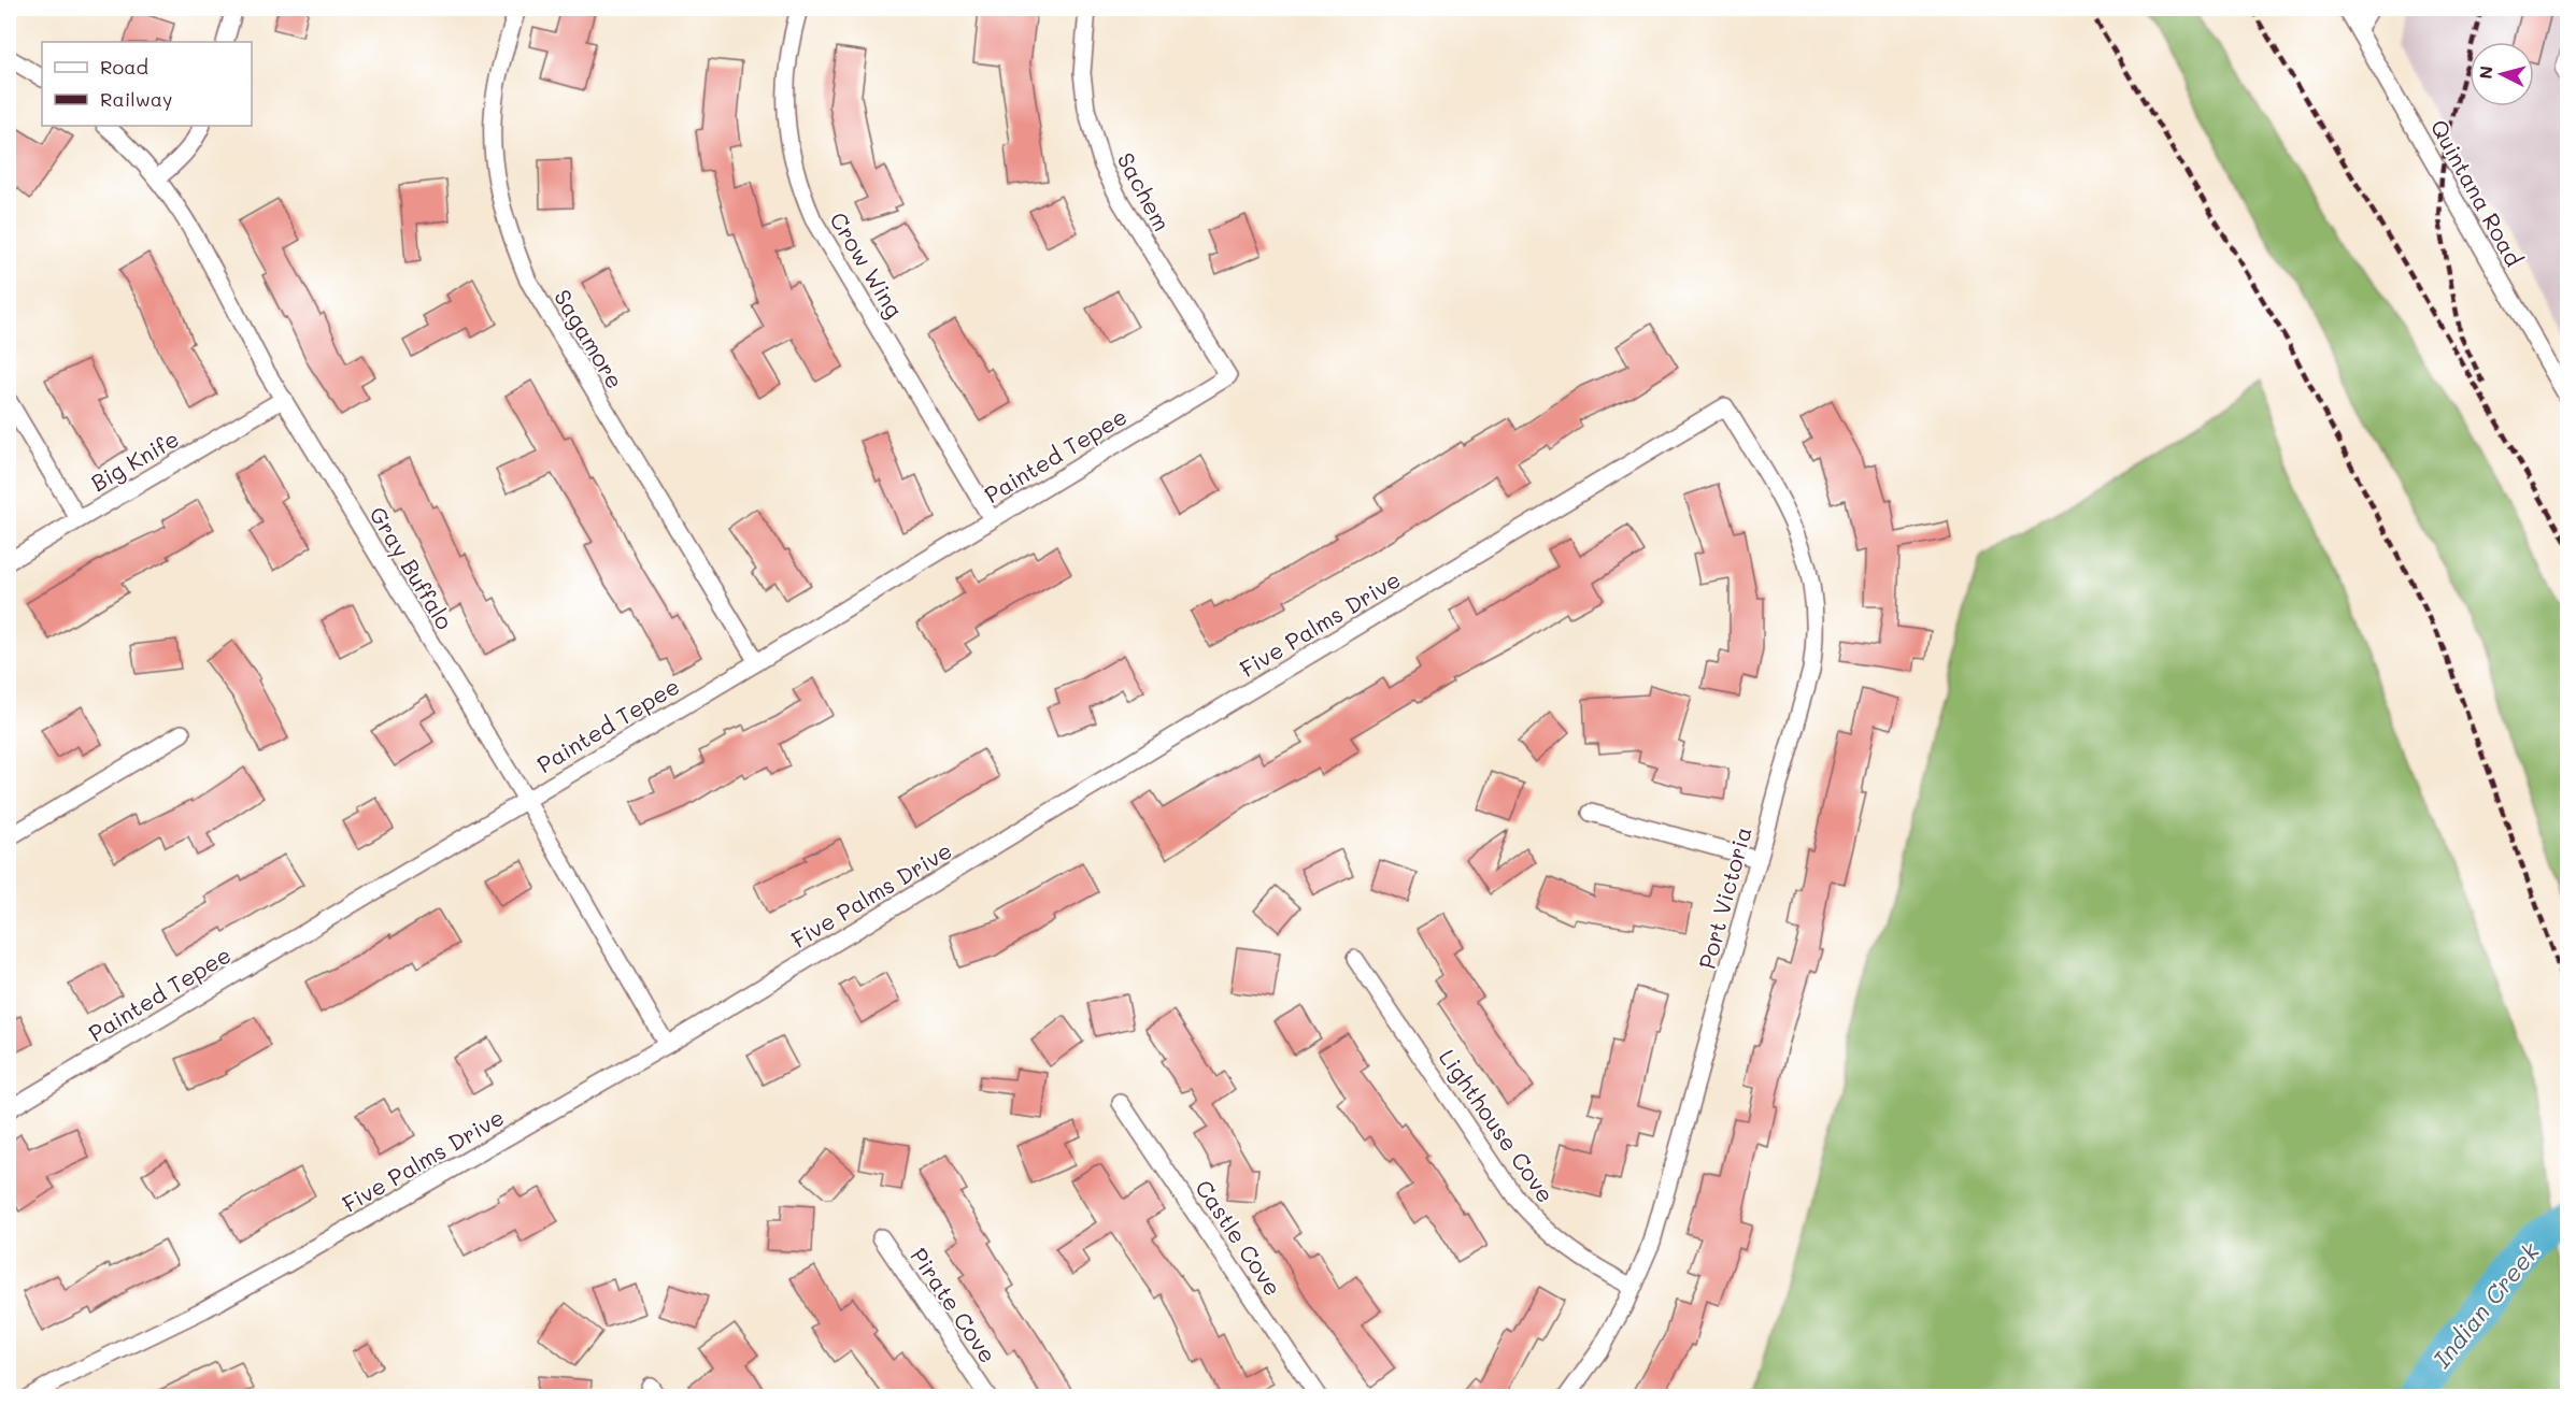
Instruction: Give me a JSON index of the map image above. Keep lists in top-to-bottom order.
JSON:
{
  "streets": {
    "street": [
      "Sachem",
      "Quintana Road",
      "Crow Wing",
      "Sagamore",
      "Painted Tepee",
      "Big Knife",
      "Gray Buffalo",
      "Five Palms Drive",
      "Port Victoria",
      "Lighthouse Cove",
      "Castle Cove",
      "Pirate Cove"
    ]
  },
  "crossings": [
    ["Sachem", "Painted Tepee"],
    ["Crow Wing", "Painted Tepee"],
    ["Sagamore", "Painted Tepee"],
    ["Painted Tepee", "Gray Buffalo"],
    ["Big Knife", "Gray Buffalo"],
    ["Gray Buffalo", "Five Palms Drive"],
    ["Five Palms Drive", "Port Victoria"],
    ["Port Victoria", "Lighthouse Cove"]
  ],
  "water": ["Indian Creek"],
  "legend": ["Road", "Railway"],
  "north": "left"
}
